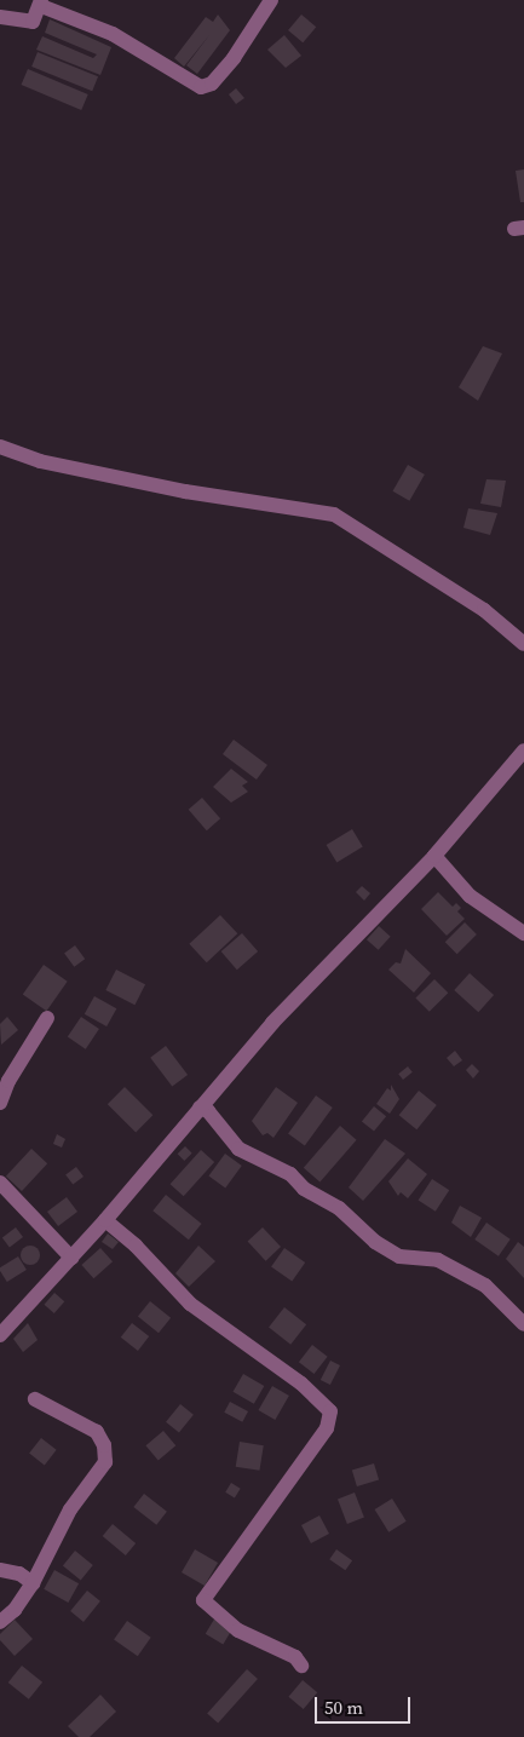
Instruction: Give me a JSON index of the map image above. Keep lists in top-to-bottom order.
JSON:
{
  "scale_bar": "50 m"
}
